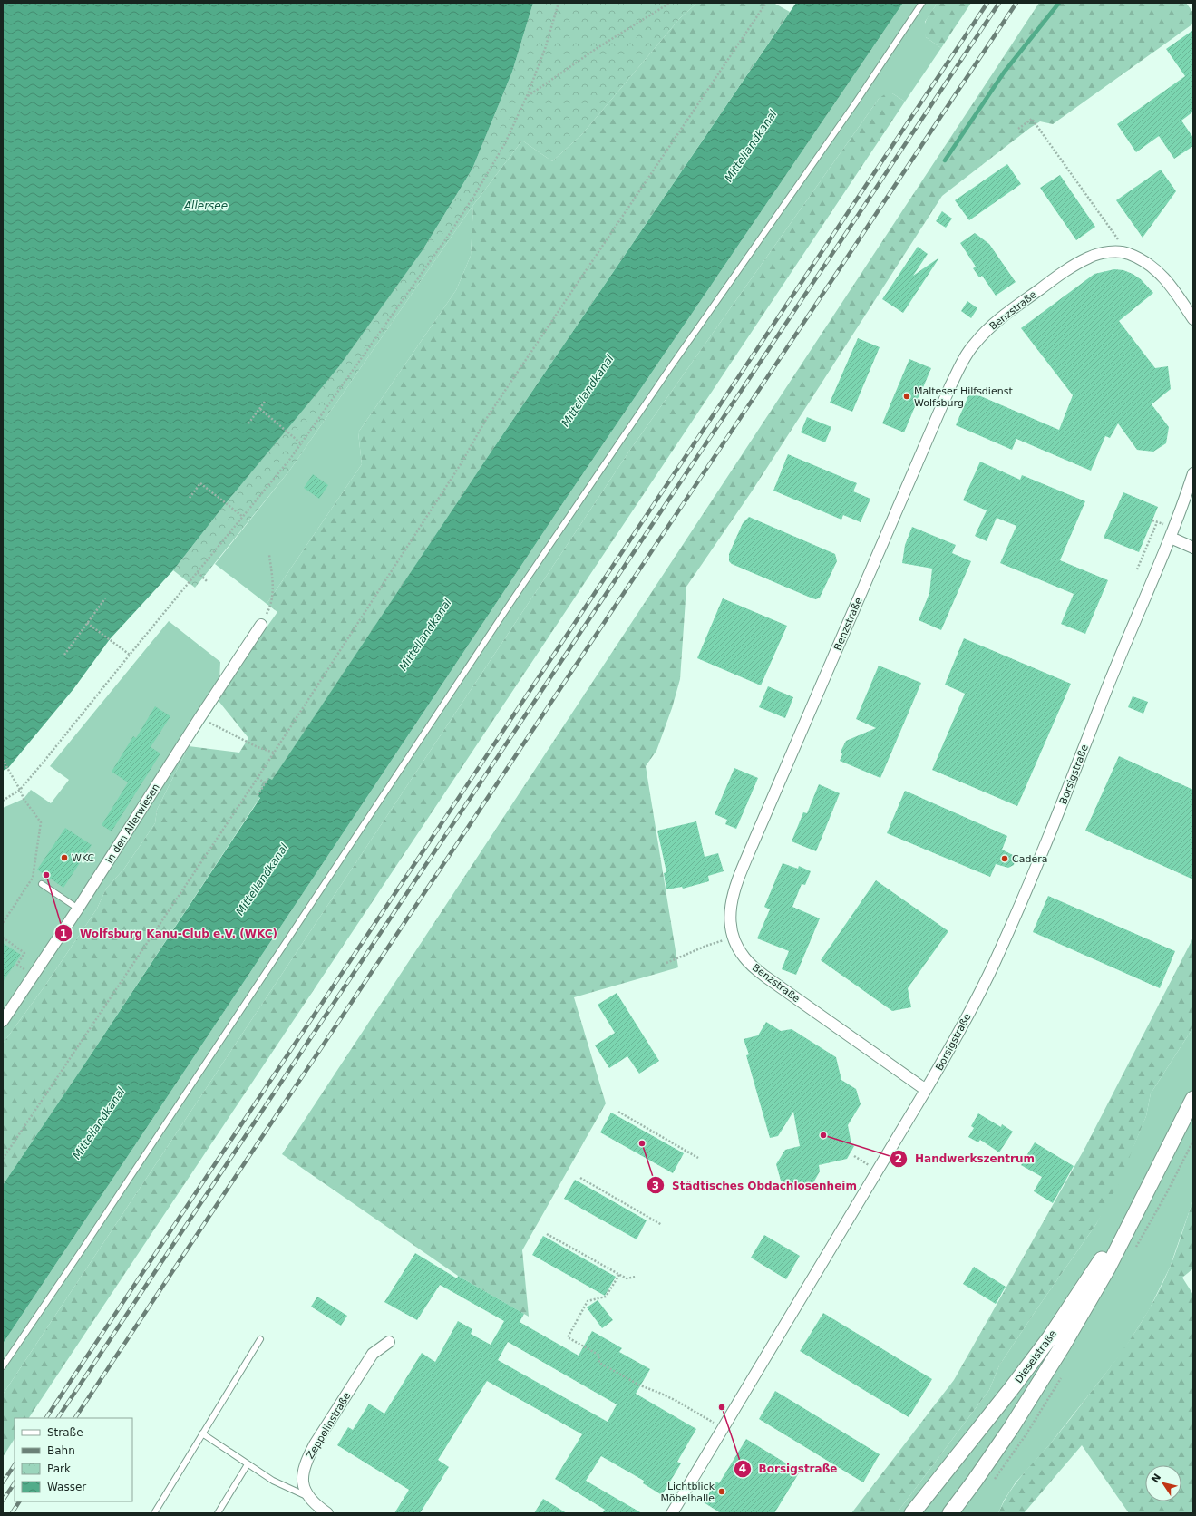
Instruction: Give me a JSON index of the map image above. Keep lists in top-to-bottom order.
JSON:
{
  "streets": {
    "main road": ["Dieselstraße"],
    "street": [
      "Benzstraße",
      "Borsigstraße",
      "In den Allerwiesen",
      "Zeppelinstraße"
    ]
  },
  "crossings": [
    ["Benzstraße", "Borsigstraße"]
  ],
  "water": ["Mittellandkanal", "Allersee"],
  "places": [
    "Malteser Hilfsdienst Wolfsburg",
    "WKC",
    "Cadera",
    "Wolfsburg Kanu-Club e.V. (WKC)",
    "Handwerkszentrum",
    "Städtisches Obdachlosenheim",
    "Borsigstraße",
    "Lichtblick Möbelhalle"
  ],
  "legend": [
    "Straße",
    "Bahn",
    "Park",
    "Wasser"
  ],
  "north": "top left"
}
